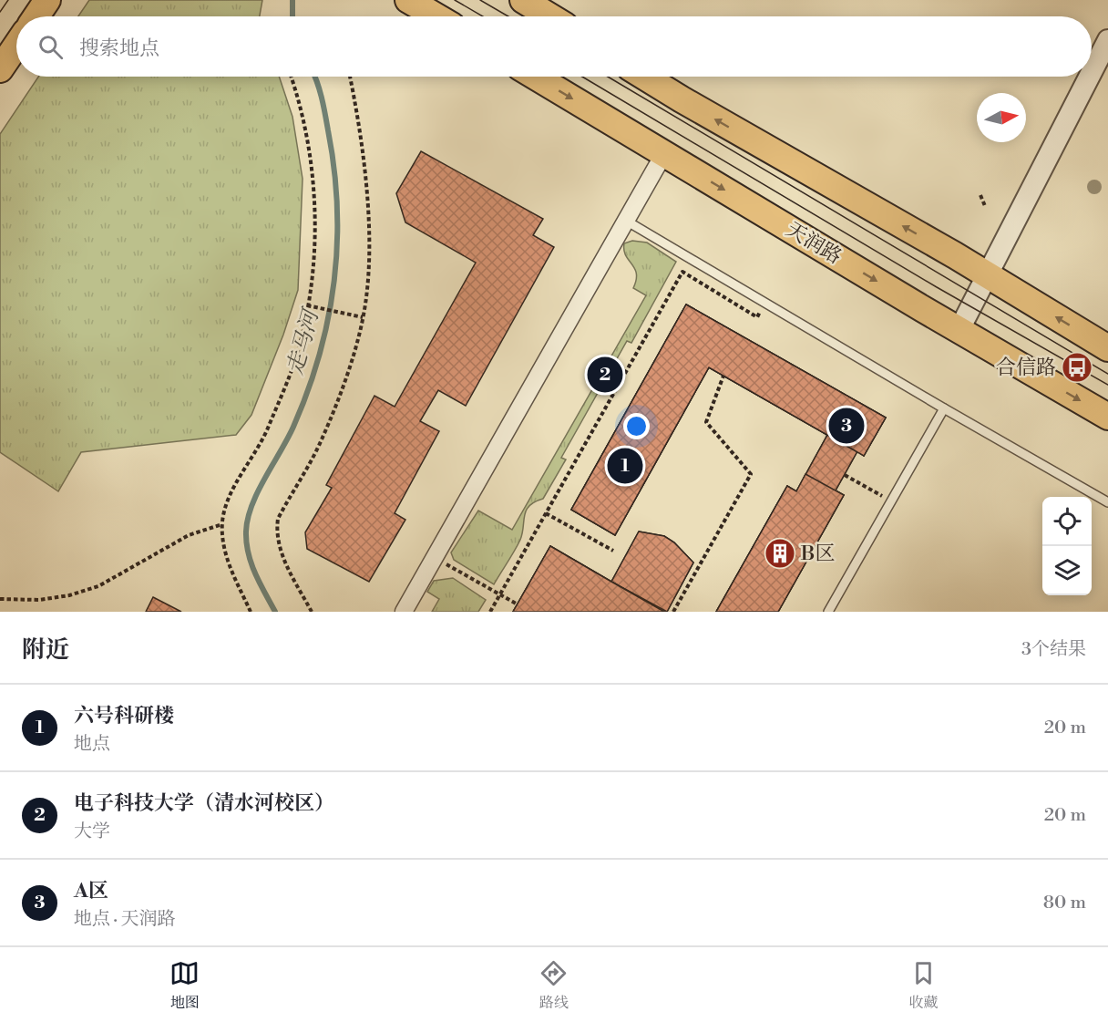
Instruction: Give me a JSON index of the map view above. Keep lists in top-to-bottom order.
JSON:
{
  "streets": {
    "main road": ["天润路"]
  },
  "water": ["走马河"],
  "places": {
    "bus stop": ["合信路"],
    "building": ["B区"]
  },
  "north": "right",
  "page": {
    "search": "搜索地点",
    "pins": ["2", "3", "1"],
    "heading": ["附近", "3个结果"],
    "list": [
      {
        "mark": "1",
        "name": "六号科研楼",
        "note": "地点",
        "value": "20 m"
      },
      {
        "mark": "2",
        "name": "电子科技大学（清水河校区）",
        "note": "大学",
        "value": "20 m"
      },
      {
        "mark": "3",
        "name": "A区",
        "note": "地点 · 天润路",
        "value": "80 m"
      }
    ],
    "nav": ["地图", "路线", "收藏"]
  }
}
